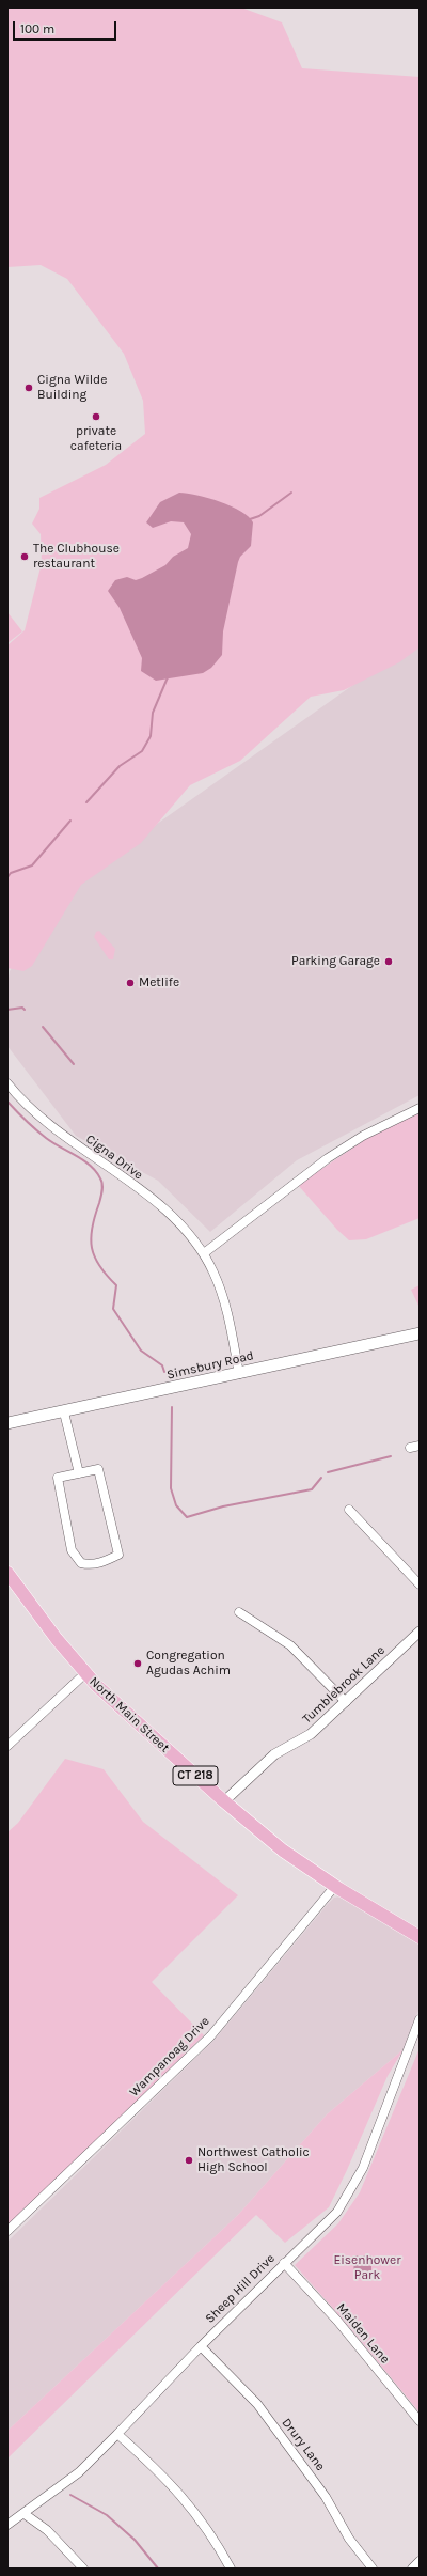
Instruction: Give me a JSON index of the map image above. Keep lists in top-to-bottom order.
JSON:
{
  "streets": {
    "main road": ["Simsbury Road", "North Main Street", "CT 218"],
    "street": [
      "Cigna Drive",
      "Tumblebrook Lane",
      "Wampanoag Drive",
      "Sheep Hill Drive",
      "Maiden Lane",
      "Drury Lane"
    ]
  },
  "crossings": [
    ["Cigna Drive", "Simsbury Road"],
    ["Tumblebrook Lane", "North Main Street"],
    ["North Main Street", "Wampanoag Drive"],
    ["Sheep Hill Drive", "Maiden Lane"],
    ["Sheep Hill Drive", "Drury Lane"]
  ],
  "parks": ["Eisenhower Park"],
  "places": [
    "Cigna Wilde Building",
    "private cafeteria",
    "The Clubhouse restaurant",
    "Parking Garage",
    "Metlife",
    "Congregation Agudas Achim",
    "Northwest Catholic High School"
  ],
  "scale_bar": "100 m"
}
